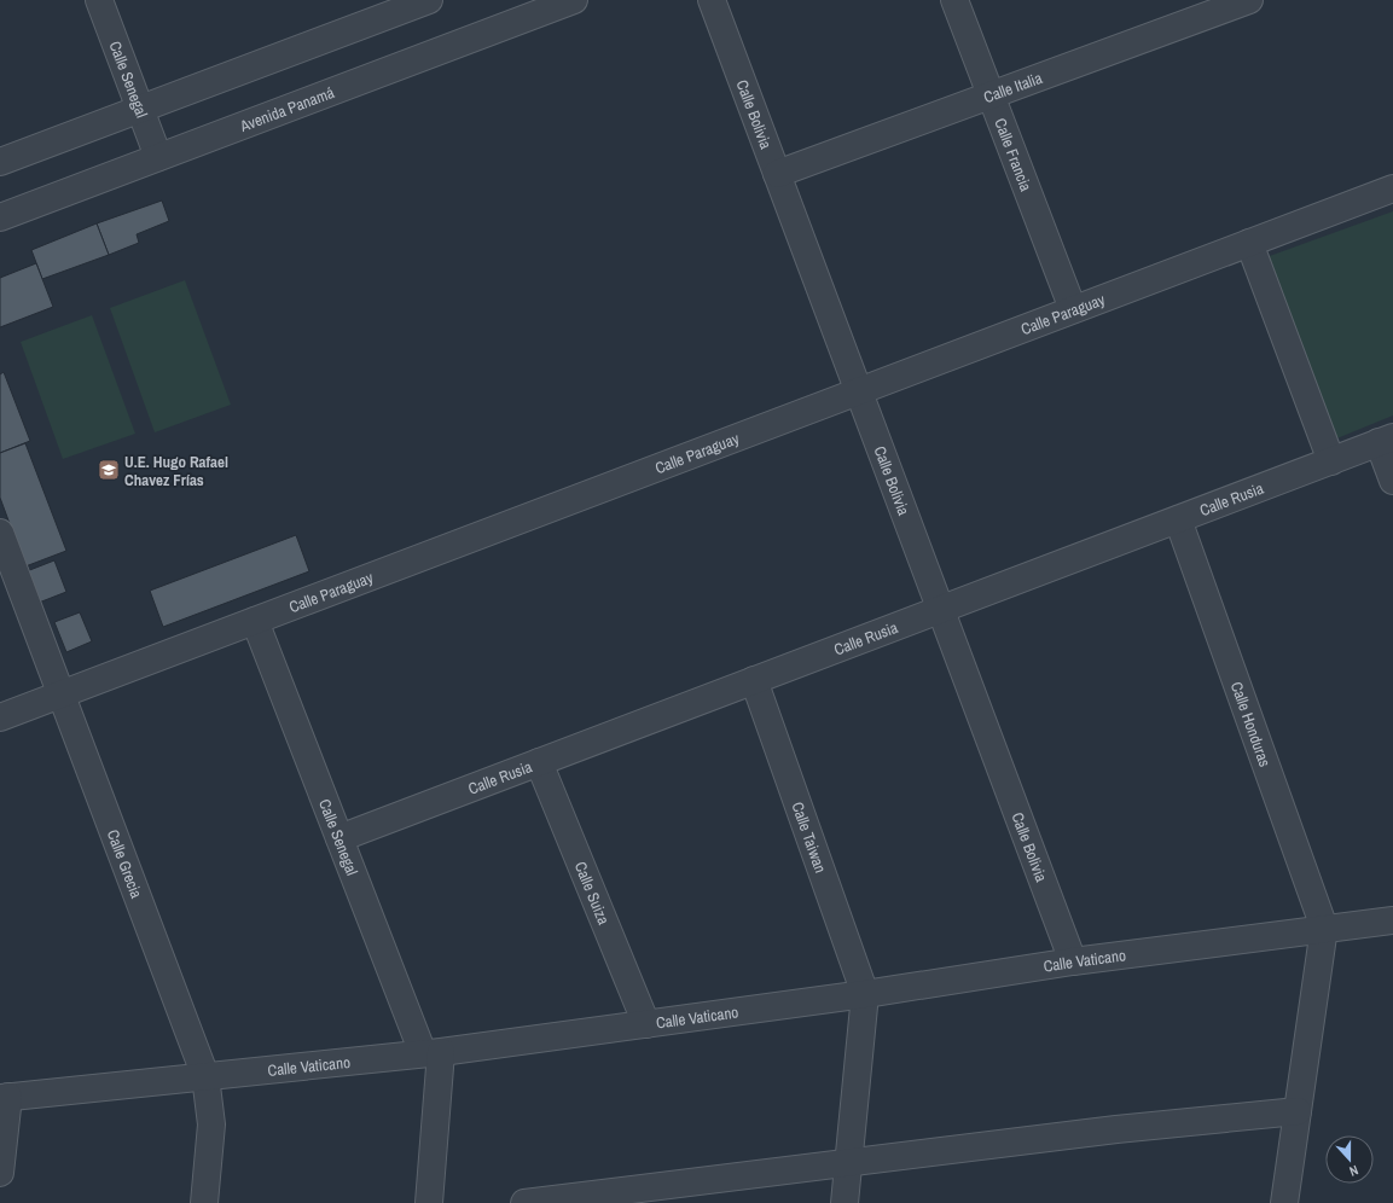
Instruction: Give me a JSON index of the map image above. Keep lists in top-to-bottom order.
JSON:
{
  "streets": {
    "street": [
      "Calle Senegal",
      "Calle Italia",
      "Avenida Panamá",
      "Calle Bolivia",
      "Calle Francia",
      "Calle Paraguay",
      "Calle Rusia",
      "Calle Honduras",
      "Calle Taiwan",
      "Calle Grecia",
      "Calle Suiza",
      "Calle Vaticano"
    ]
  },
  "crossings": [
    ["Calle Senegal", "Avenida Panamá"],
    ["Calle Senegal", "Calle Paraguay"],
    ["Calle Senegal", "Calle Rusia"],
    ["Calle Senegal", "Calle Vaticano"],
    ["Calle Italia", "Calle Bolivia"],
    ["Calle Italia", "Calle Francia"],
    ["Calle Bolivia", "Calle Paraguay"],
    ["Calle Bolivia", "Calle Rusia"],
    ["Calle Bolivia", "Calle Vaticano"],
    ["Calle Francia", "Calle Paraguay"],
    ["Calle Paraguay", "Calle Grecia"],
    ["Calle Rusia", "Calle Honduras"],
    ["Calle Rusia", "Calle Taiwan"],
    ["Calle Rusia", "Calle Suiza"],
    ["Calle Honduras", "Calle Vaticano"],
    ["Calle Taiwan", "Calle Vaticano"],
    ["Calle Grecia", "Calle Vaticano"],
    ["Calle Suiza", "Calle Vaticano"]
  ],
  "places": {
    "school or university": ["U.E. Hugo Rafael Chavez Frías"]
  },
  "north": "bottom"
}
